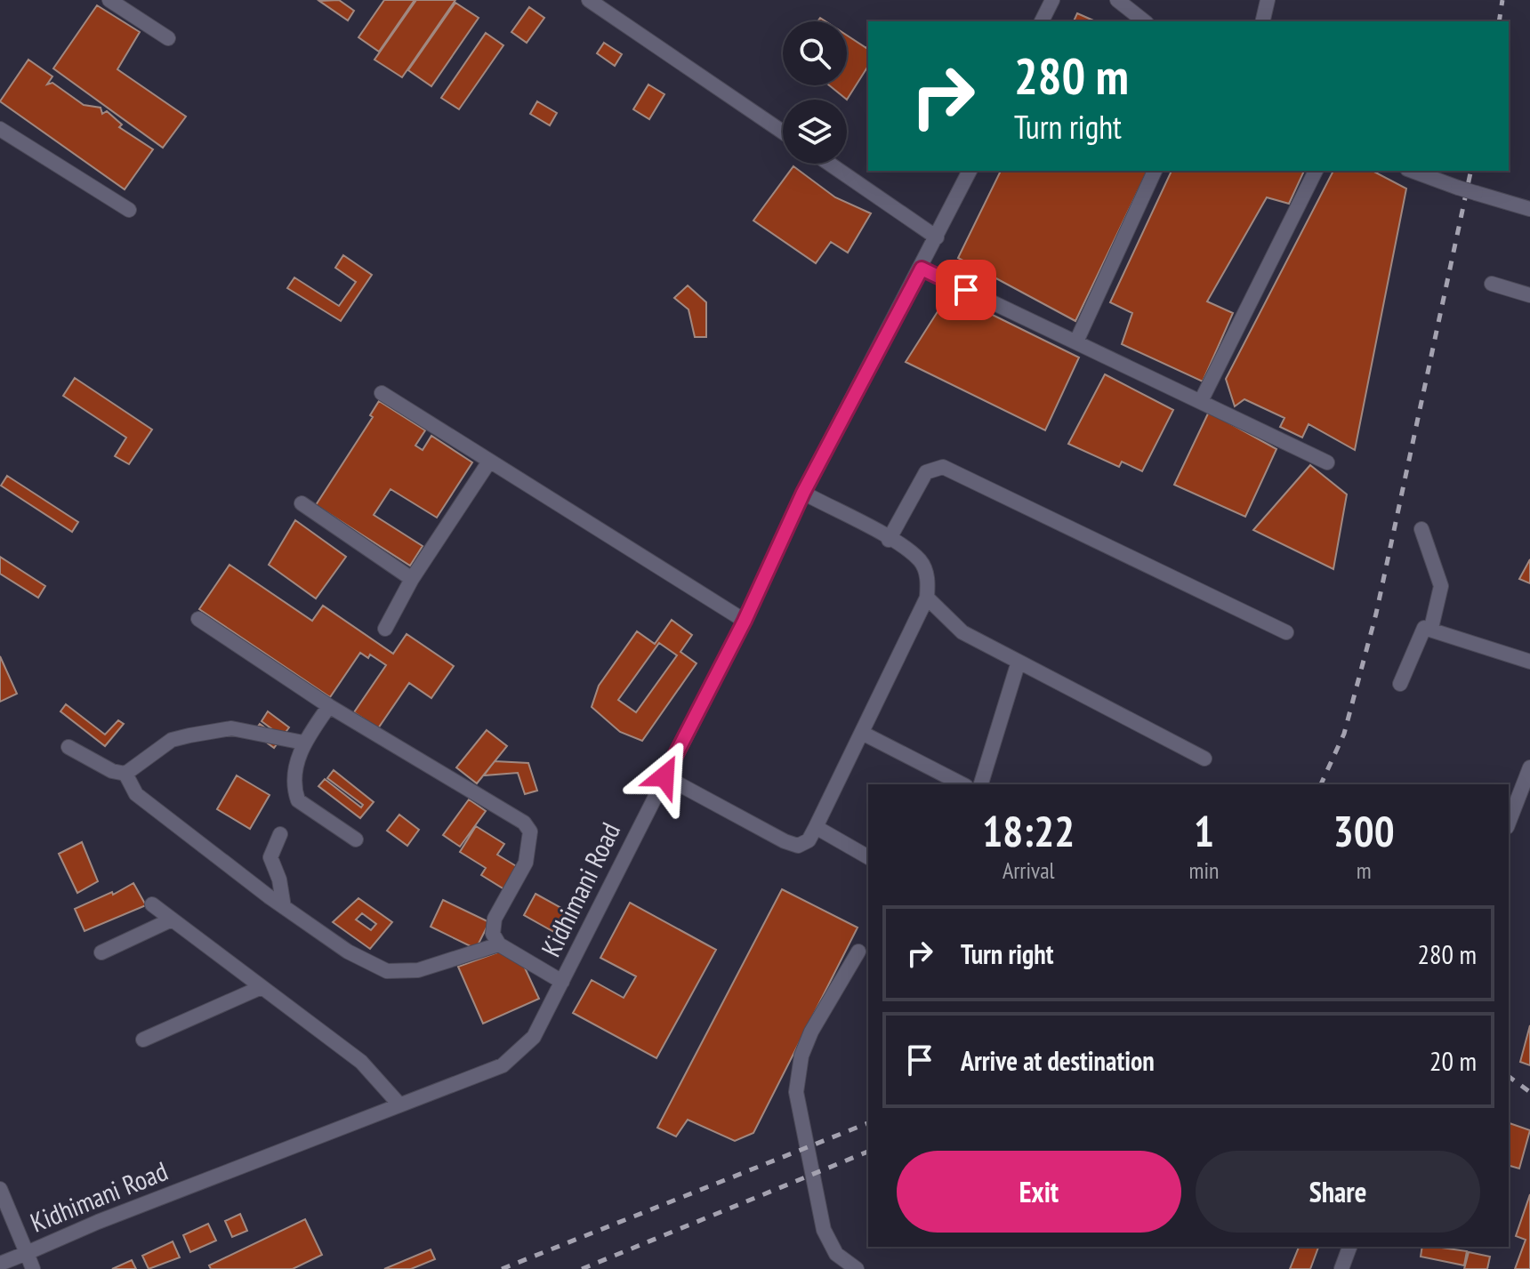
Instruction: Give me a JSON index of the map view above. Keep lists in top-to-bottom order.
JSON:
{
  "streets": {
    "street": ["Kidhimani Road"]
  },
  "page": {
    "turn": ["280 m", "Turn right"],
    "eta": [
      "18:22",
      "Arrival",
      "1",
      "min",
      "300",
      "m"
    ],
    "list": [
      {
        "name": "Turn right",
        "value": "280 m"
      },
      {
        "name": "Arrive at destination",
        "value": "20 m"
      }
    ],
    "buttons": ["Exit", "Share"]
  }
}
